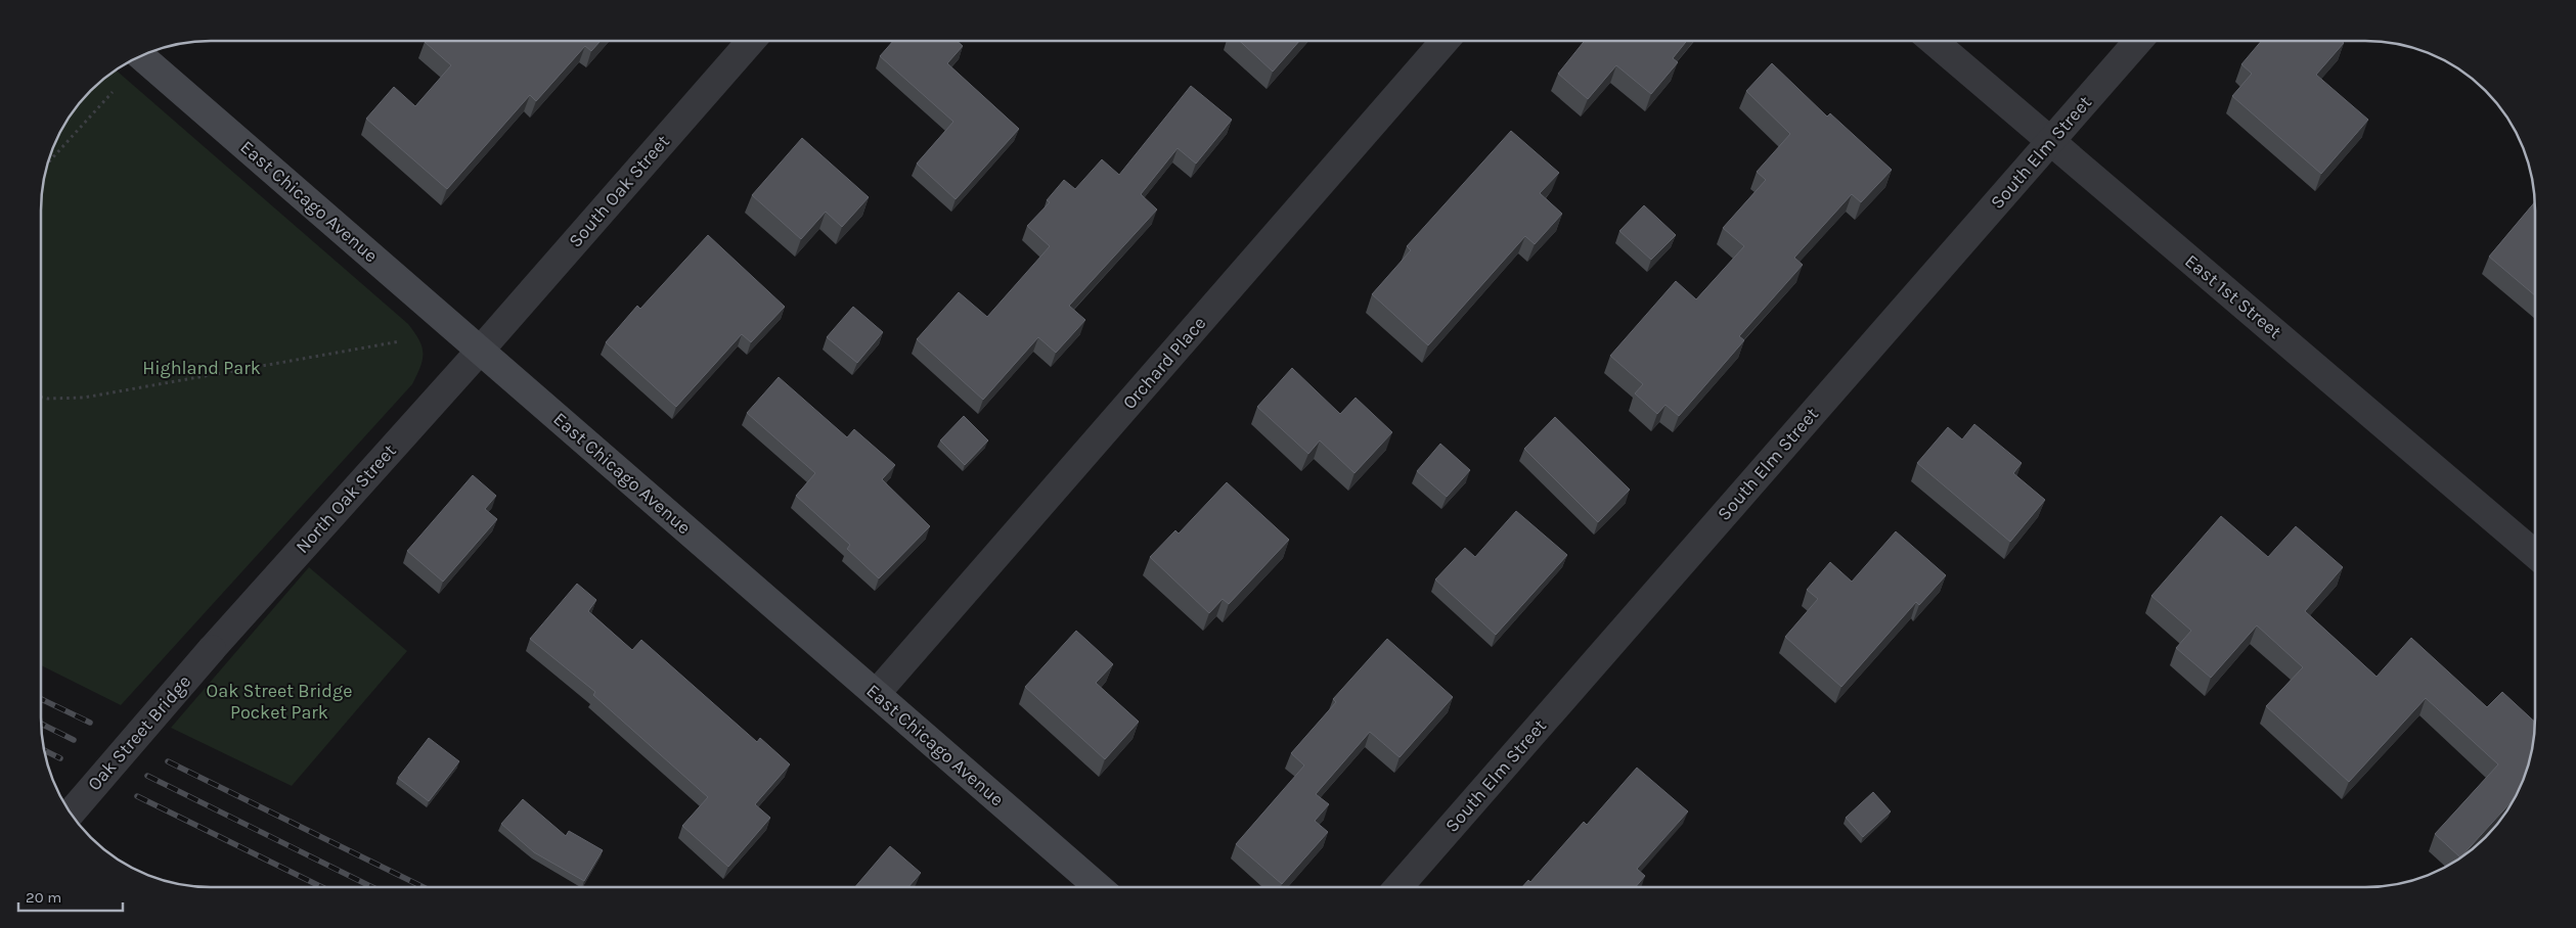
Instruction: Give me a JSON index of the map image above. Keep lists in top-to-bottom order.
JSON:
{
  "streets": {
    "main road": ["East Chicago Avenue"],
    "street": [
      "South Elm Street",
      "South Oak Street",
      "East 1st Street",
      "Orchard Place",
      "North Oak Street",
      "Oak Street Bridge"
    ]
  },
  "crossings": [
    ["South Elm Street", "East 1st Street"],
    ["South Oak Street", "East Chicago Avenue"],
    ["South Oak Street", "North Oak Street"],
    ["East Chicago Avenue", "Orchard Place"],
    ["East Chicago Avenue", "North Oak Street"],
    ["North Oak Street", "Oak Street Bridge"]
  ],
  "parks": ["Highland Park", "Oak Street Bridge Pocket Park"],
  "scale_bar": "20 m"
}
